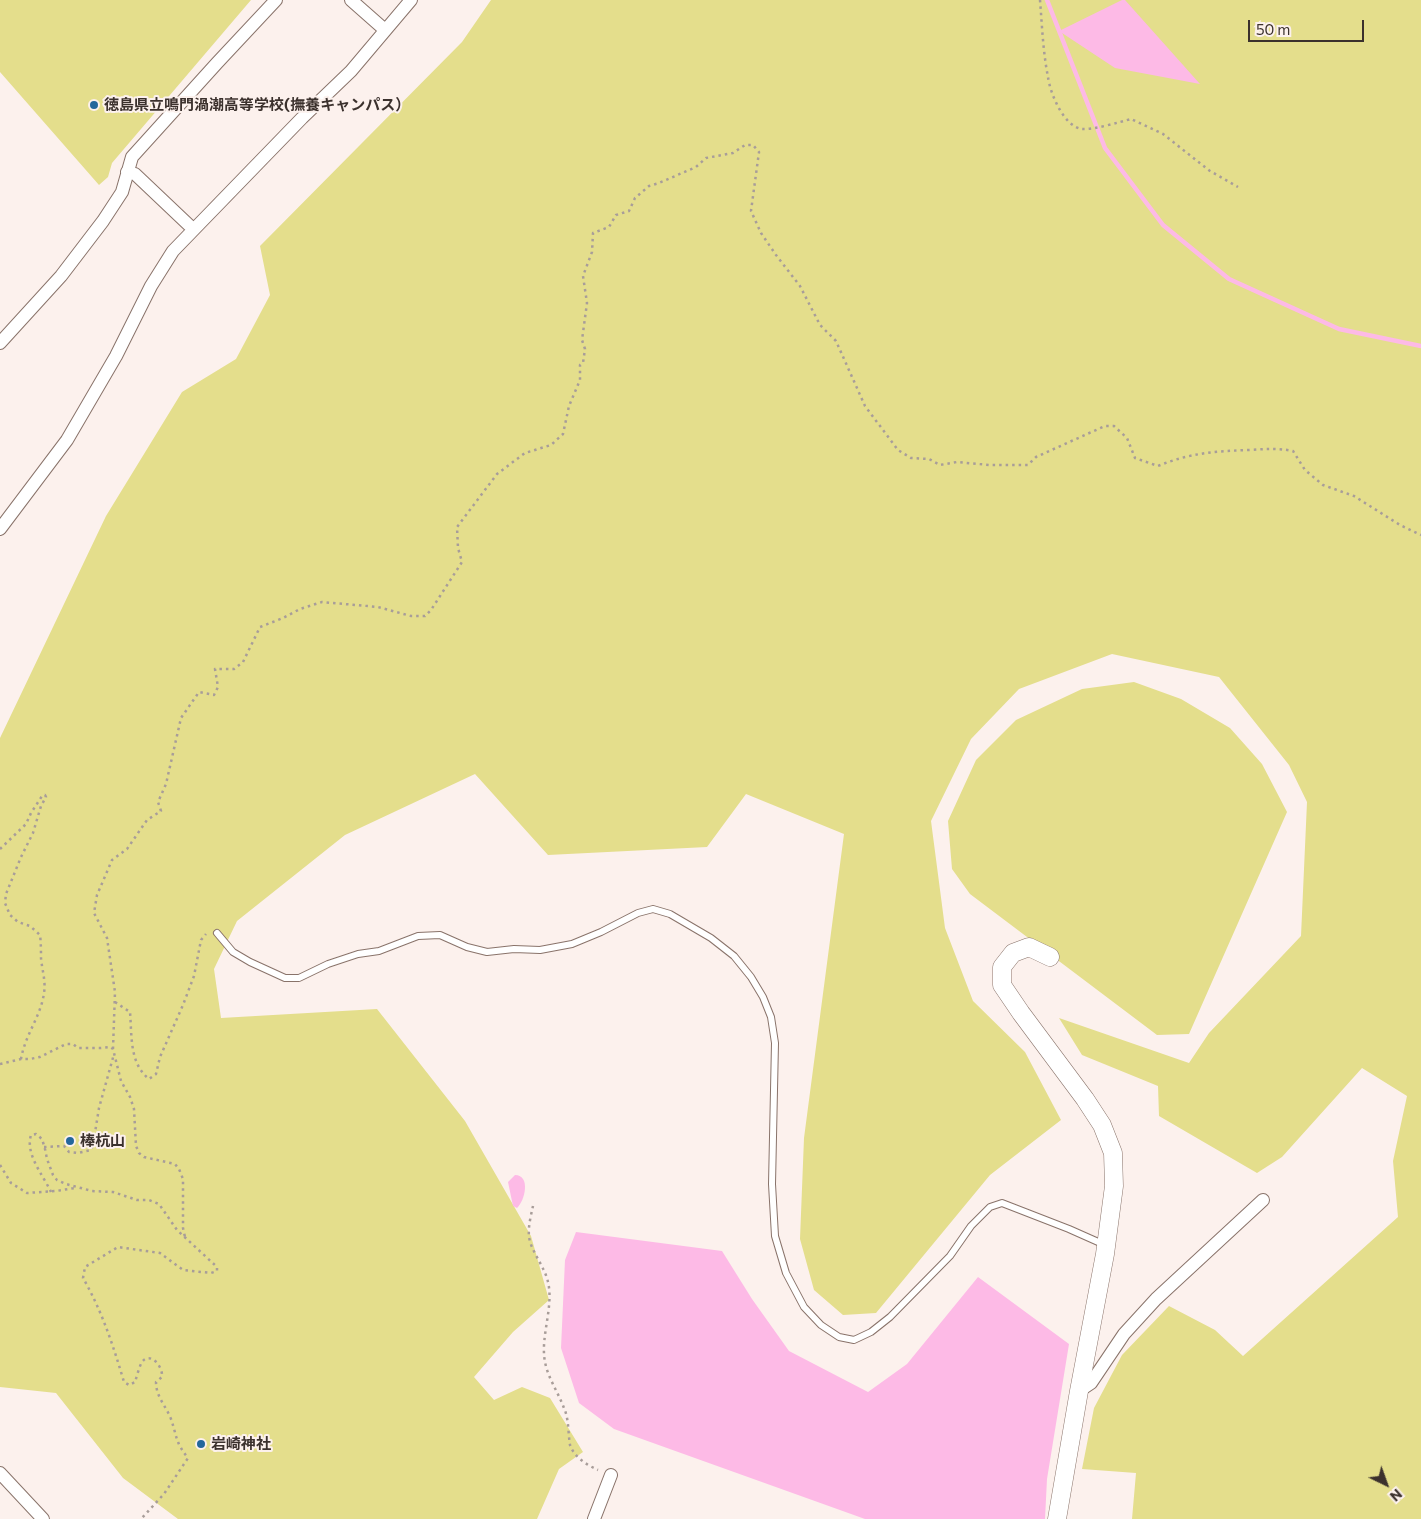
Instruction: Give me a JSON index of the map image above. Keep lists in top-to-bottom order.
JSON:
{
  "places": ["徳島県立鳴門渦潮高等学校(撫養キャンパス）", "棒杭山", "岩崎神社"],
  "scale_bar": "50 m",
  "north": "bottom right"
}
